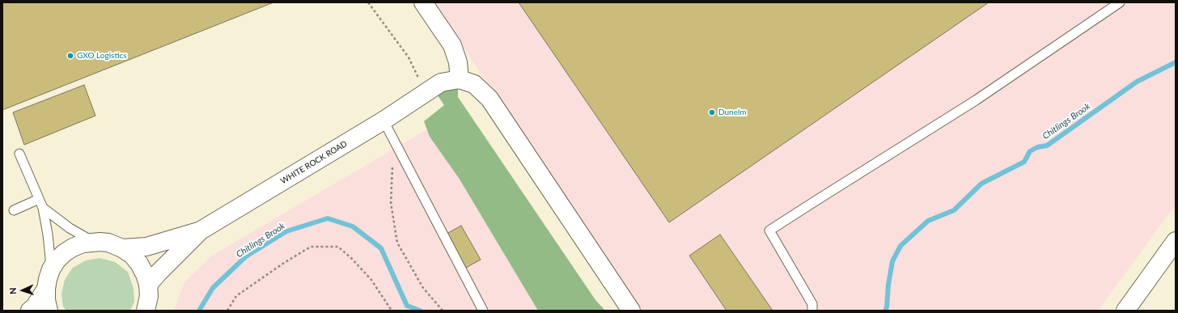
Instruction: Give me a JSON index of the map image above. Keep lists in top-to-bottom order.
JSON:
{
  "streets": {
    "street": ["WHITE ROCK ROAD"]
  },
  "water": ["Chitlings Brook"],
  "places": ["GXO Logistics", "Dunelm"],
  "north": "left"
}
